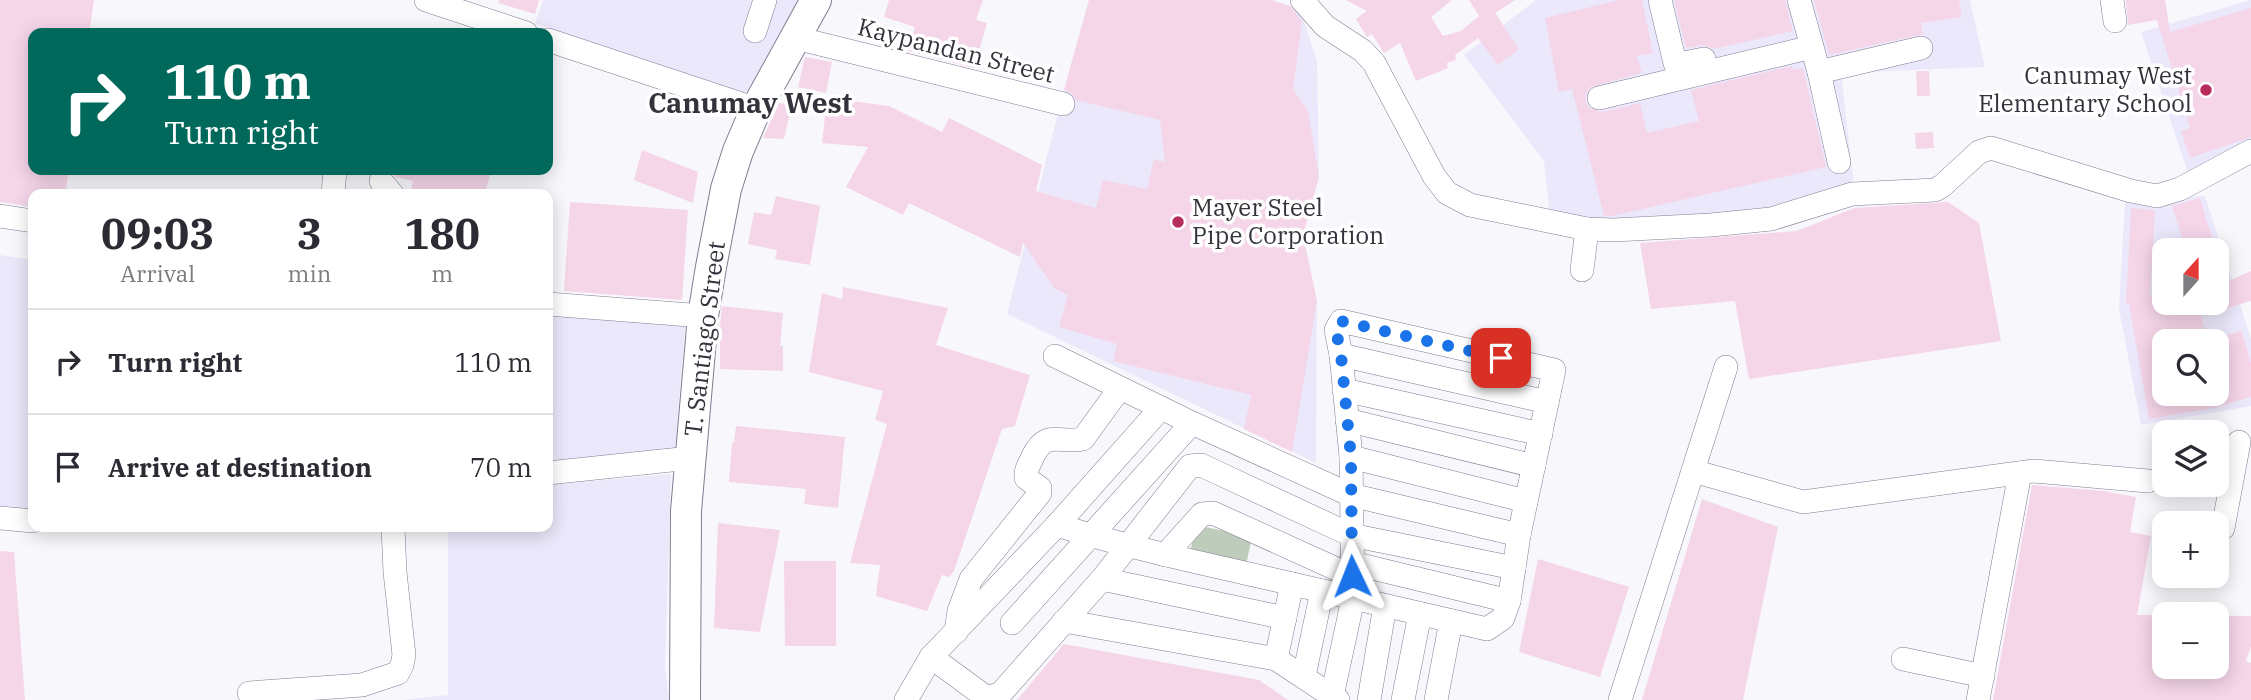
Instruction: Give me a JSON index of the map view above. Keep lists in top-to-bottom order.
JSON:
{
  "streets": {
    "main road": ["T. Santiago Street"],
    "street": ["Kaypandan Street"]
  },
  "crossings": [
    ["Kaypandan Street", "T. Santiago Street"]
  ],
  "districts": ["Canumay West"],
  "places": ["Canumay West Elementary School", "Mayer Steel Pipe Corporation"],
  "north": "top",
  "page": {
    "turn": ["110 m", "Turn right"],
    "eta": [
      "09:03",
      "Arrival",
      "3",
      "min",
      "180",
      "m"
    ],
    "map_buttons": ["+", "−"],
    "list": [
      {
        "name": "Turn right",
        "value": "110 m"
      },
      {
        "name": "Arrive at destination",
        "value": "70 m"
      }
    ]
  }
}
